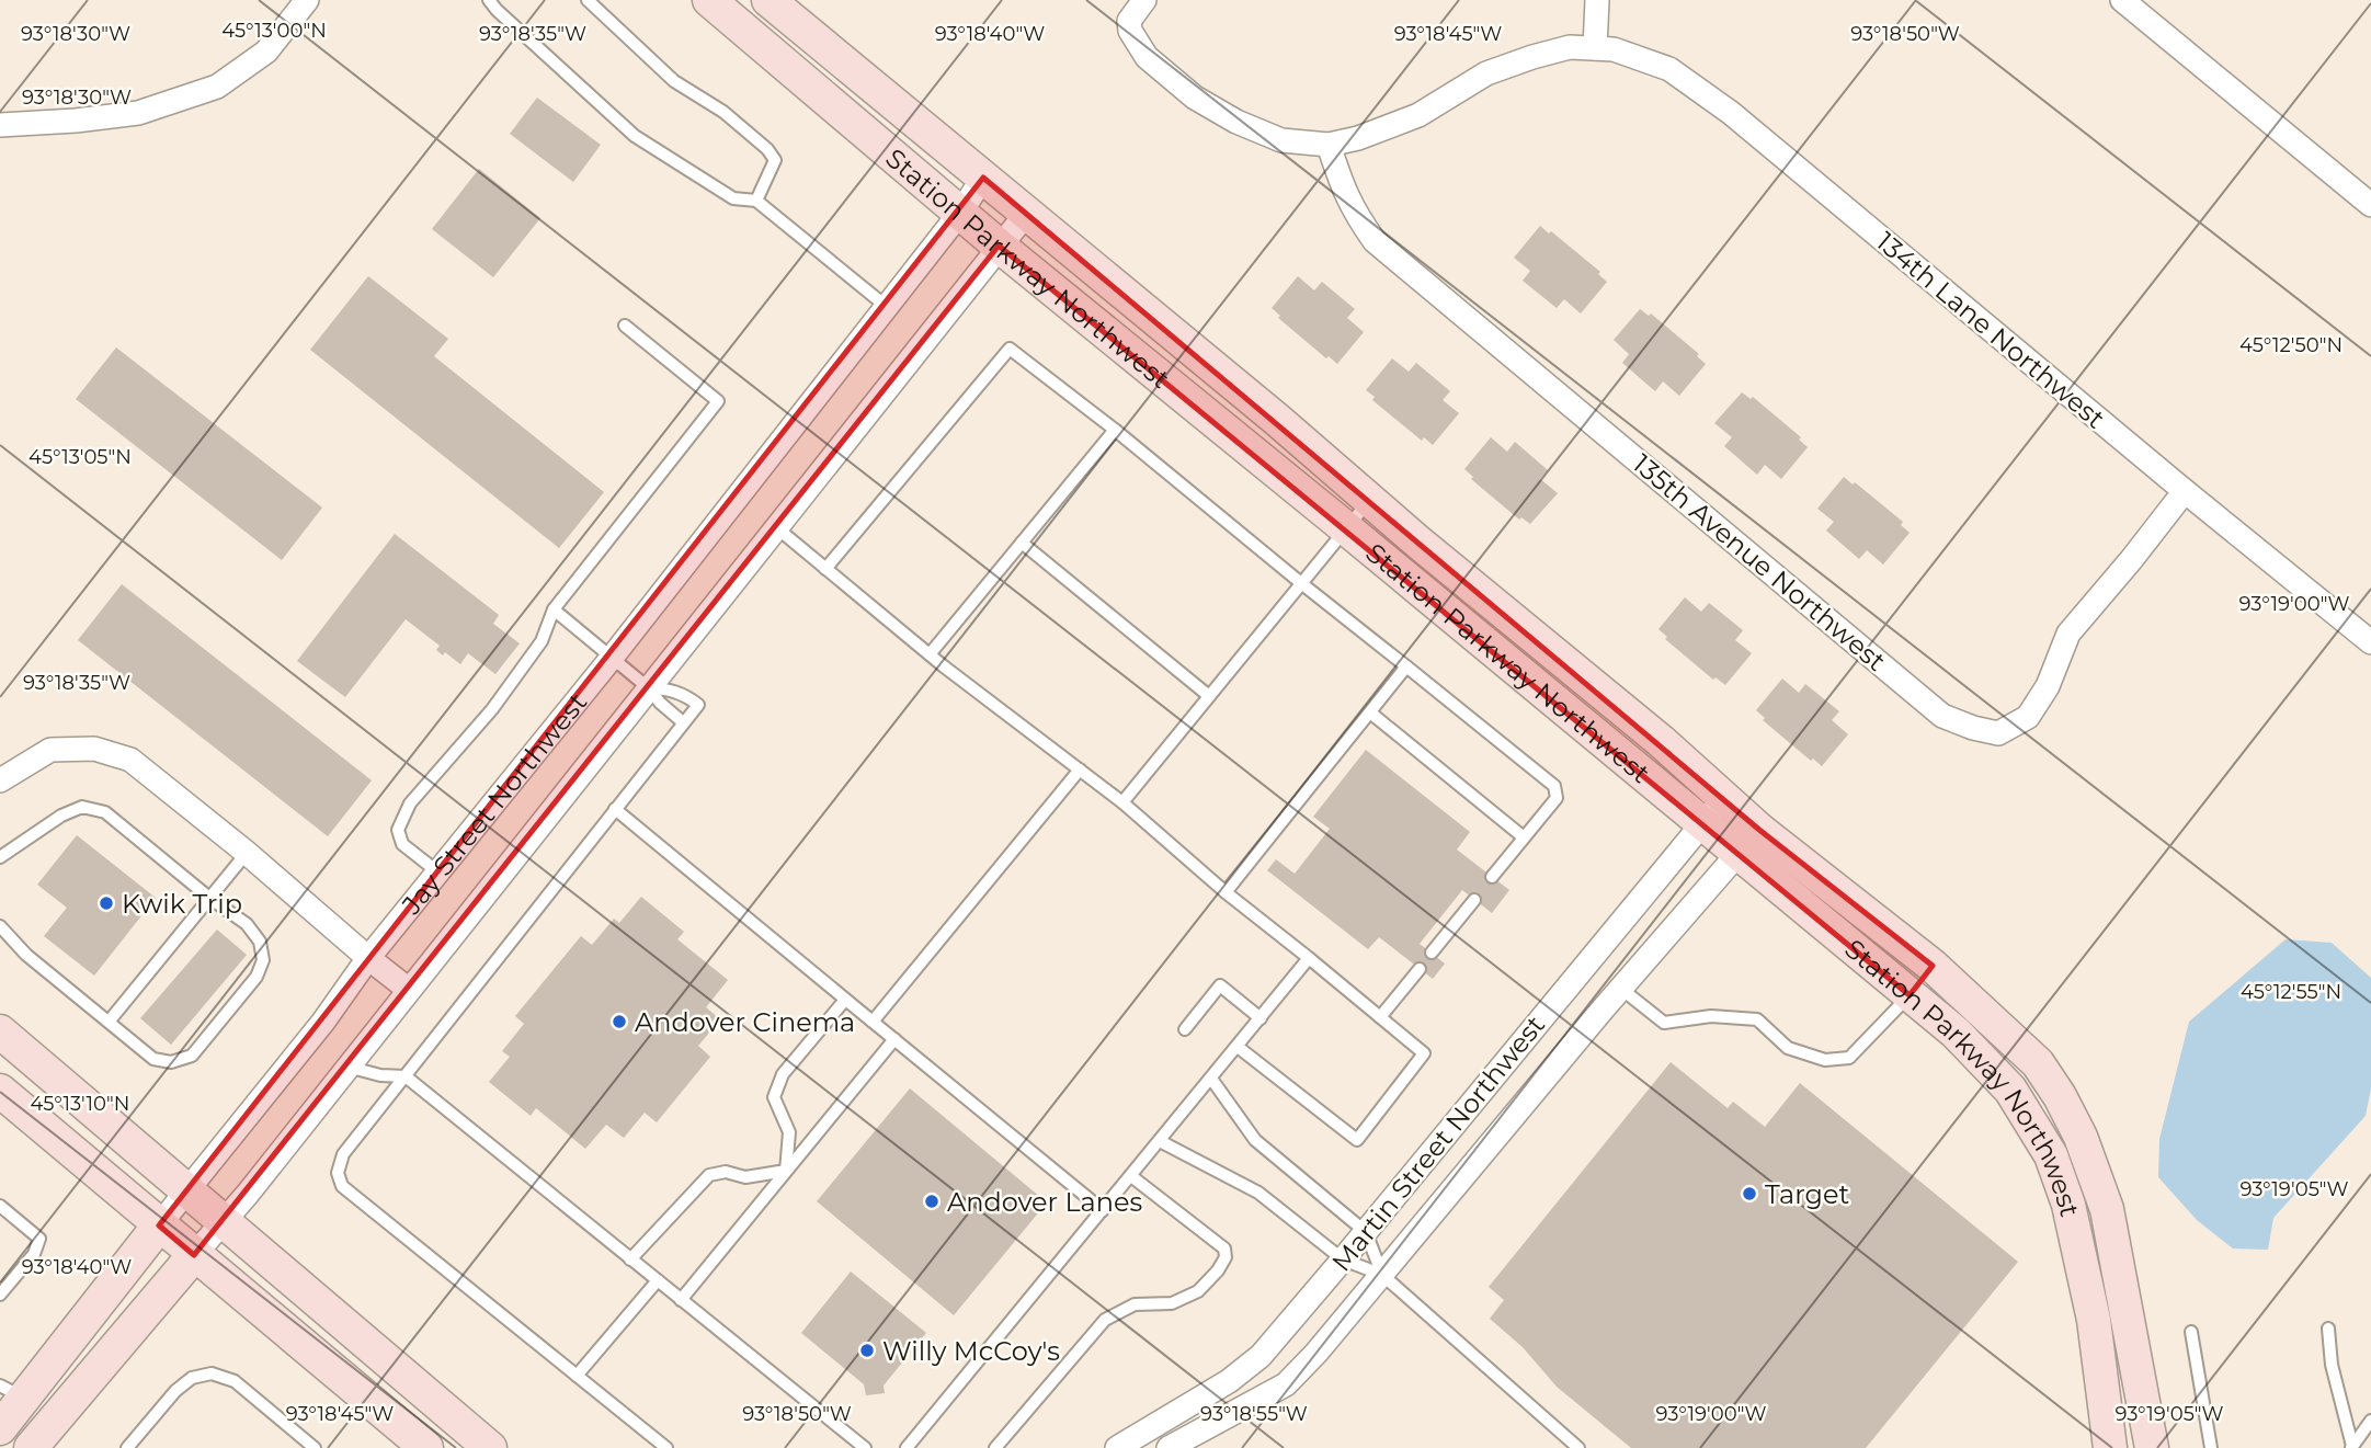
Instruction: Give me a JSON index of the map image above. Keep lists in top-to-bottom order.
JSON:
{
  "streets": {
    "street": [
      "Station Parkway Northwest",
      "134th Lane Northwest",
      "135th Avenue Northwest",
      "Jay Street Northwest",
      "Martin Street Northwest"
    ]
  },
  "crossings": [
    ["Station Parkway Northwest", "Jay Street Northwest"],
    ["Station Parkway Northwest", "Martin Street Northwest"],
    ["134th Lane Northwest", "135th Avenue Northwest"]
  ],
  "places": [
    "Kwik Trip",
    "Andover Cinema",
    "Target",
    "Andover Lanes",
    "Willy McCoy's"
  ],
  "coordinates": [
    "45°13'00\"N",
    "93°18'30\"W",
    "93°18'35\"W",
    "93°18'40\"W",
    "93°18'45\"W",
    "93°18'50\"W",
    "45°12'50\"N",
    "45°13'05\"N",
    "93°19'00\"W",
    "45°12'55\"N",
    "45°13'10\"N",
    "93°19'05\"W",
    "93°18'55\"W"
  ]
}
